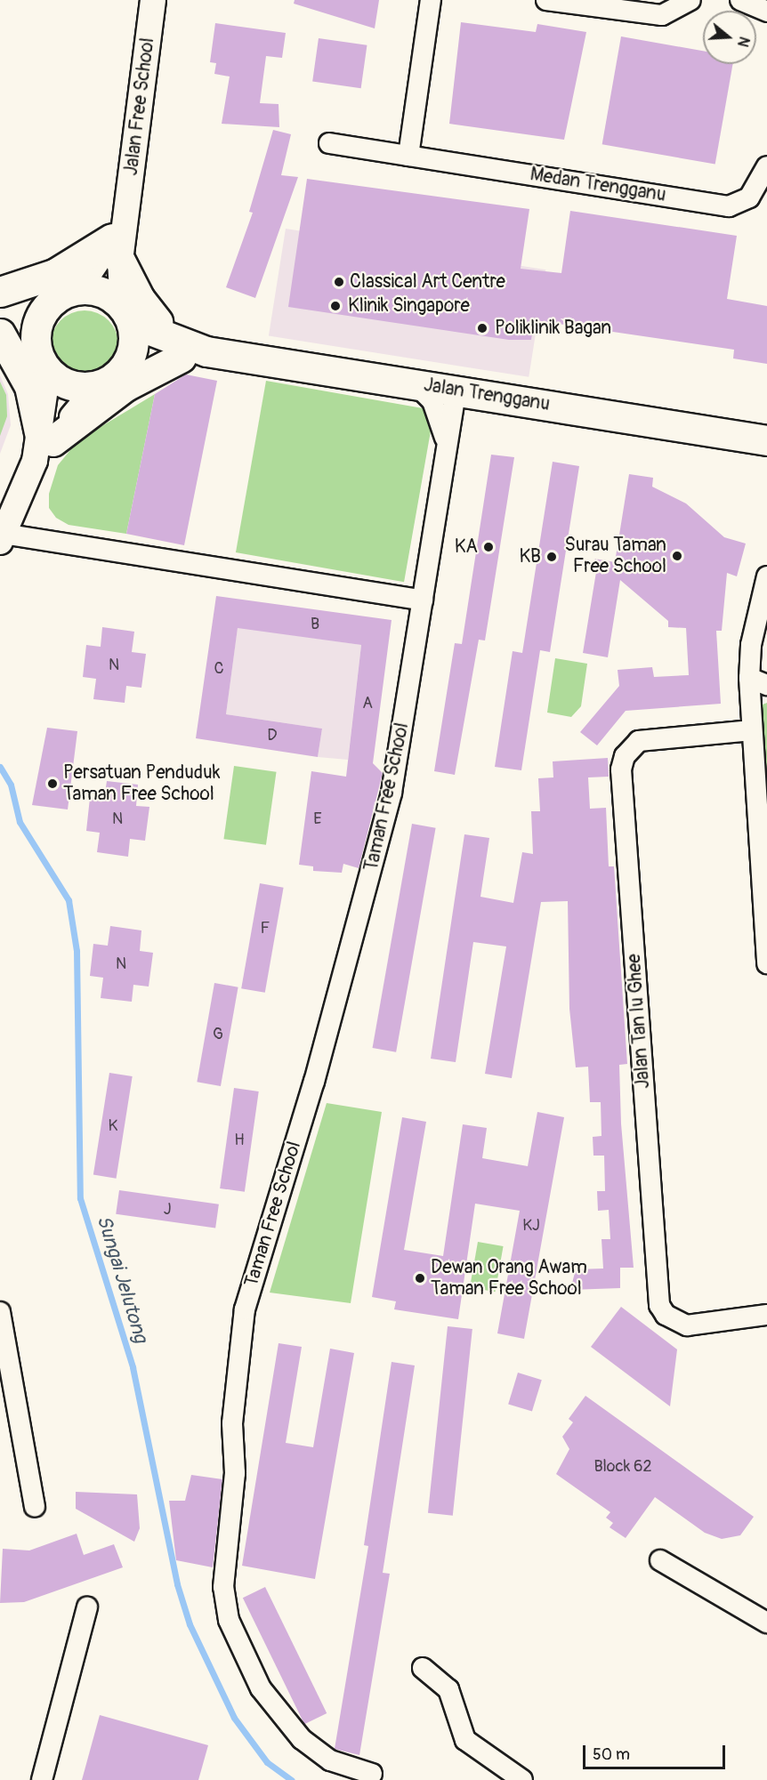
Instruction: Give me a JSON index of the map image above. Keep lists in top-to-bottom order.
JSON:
{
  "streets": {
    "main road": ["Jalan Trengganu"],
    "street": [
      "Jalan Free School",
      "Medan Trengganu",
      "Taman Free School",
      "Jalan Tan Iu Ghee"
    ]
  },
  "crossings": [
    ["Jalan Free School", "Jalan Trengganu"],
    ["Jalan Trengganu", "Taman Free School"]
  ],
  "water": ["Sungai Jelutong"],
  "places": [
    "Classical Art Centre",
    "Klinik Singapore",
    "Poliklinik Bagan",
    "KA",
    "Surau Taman Free School",
    "KB",
    "Persatuan Penduduk Taman Free School",
    "Dewan Orang Awam Taman Free School"
  ],
  "house_numbers": [
    "B",
    "N",
    "C",
    "A",
    "D",
    "N",
    "E",
    "F",
    "N",
    "G",
    "K",
    "H",
    "J",
    "KJ",
    "Block 62"
  ],
  "scale_bar": "50 m",
  "north": "right"
}
